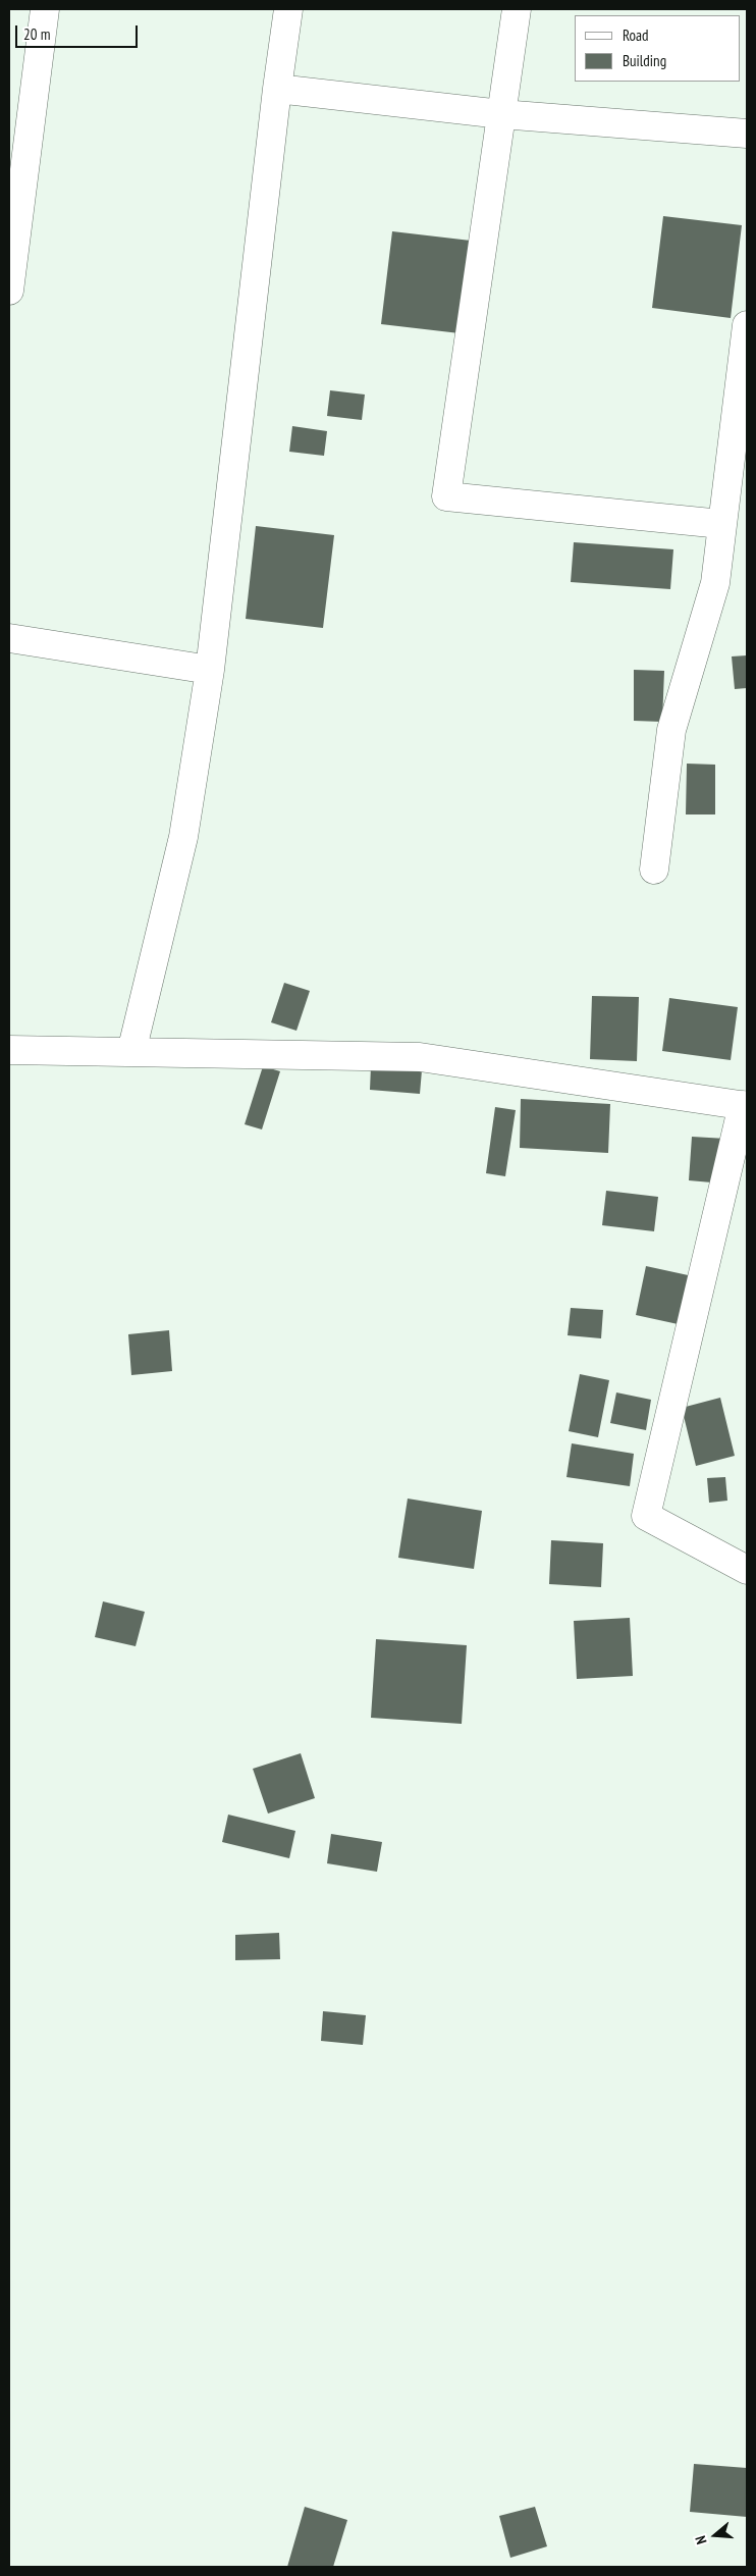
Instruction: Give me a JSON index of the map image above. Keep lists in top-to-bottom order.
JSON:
{
  "legend": ["Road", "Building"],
  "scale_bar": "20 m",
  "north": "left"
}
